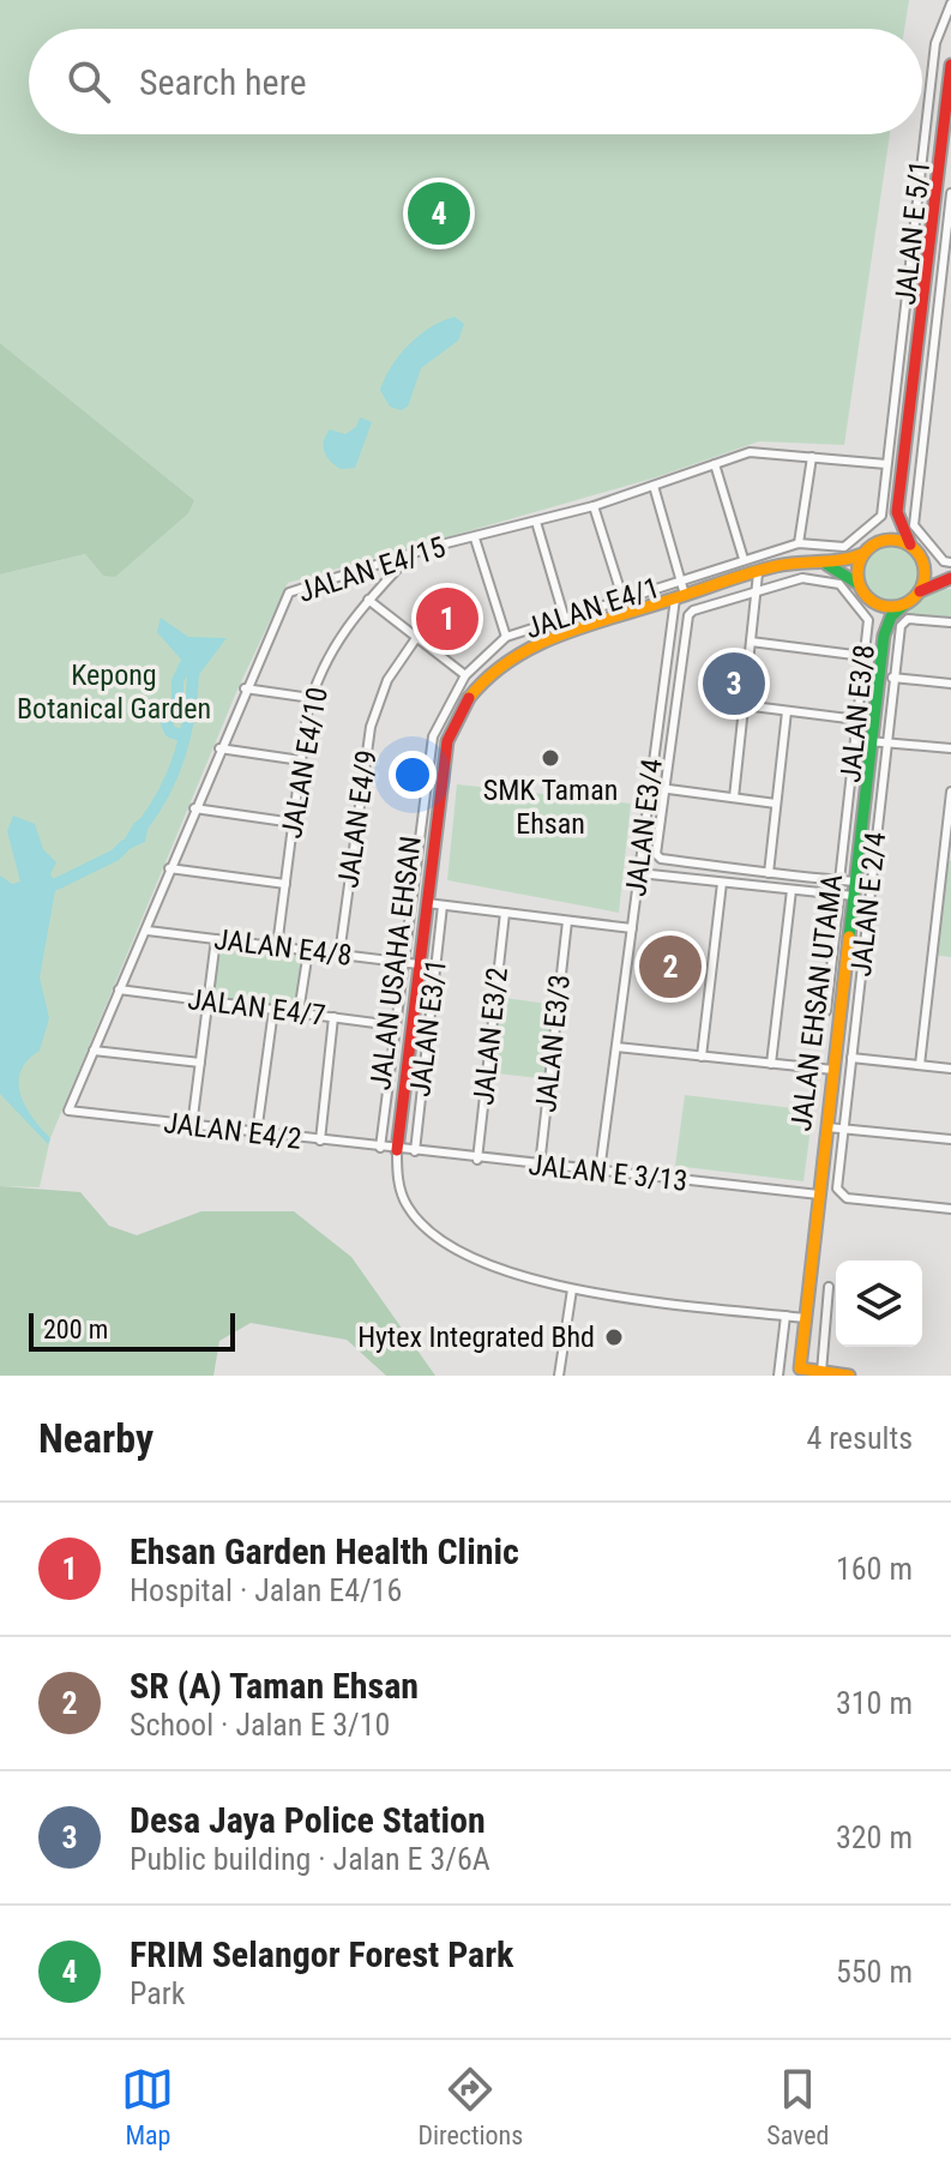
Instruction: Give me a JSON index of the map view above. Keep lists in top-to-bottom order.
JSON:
{
  "streets": {
    "street": [
      "JALAN E 5/1",
      "JALAN E4/15",
      "JALAN E4/1",
      "JALAN E3/8",
      "JALAN E4/10",
      "JALAN E4/9",
      "JALAN E3/4",
      "JALAN E 2/4",
      "JALAN E4/8",
      "JALAN USAHA EHSAN",
      "JALAN EHSAN UTAMA",
      "JALAN E4/7",
      "JALAN E3/1",
      "JALAN E3/2",
      "JALAN E3/3",
      "JALAN E4/2",
      "JALAN E 3/13"
    ]
  },
  "crossings": [
    ["JALAN E 5/1", "JALAN E4/15"],
    ["JALAN E 5/1", "JALAN E4/1"],
    ["JALAN E4/15", "JALAN E4/10"],
    ["JALAN E4/15", "JALAN E3/4"],
    ["JALAN E4/15", "JALAN E4/8"],
    ["JALAN E4/15", "JALAN E4/7"],
    ["JALAN E4/15", "JALAN E4/2"],
    ["JALAN E4/1", "JALAN E3/4"],
    ["JALAN E4/1", "JALAN E4/8"],
    ["JALAN E4/1", "JALAN E4/7"],
    ["JALAN E4/1", "JALAN E4/2"],
    ["JALAN E4/10", "JALAN E4/8"],
    ["JALAN E4/9", "JALAN E4/8"],
    ["JALAN E3/4", "JALAN USAHA EHSAN"],
    ["JALAN E3/4", "JALAN E 3/13"],
    ["JALAN E4/8", "JALAN USAHA EHSAN"],
    ["JALAN USAHA EHSAN", "JALAN EHSAN UTAMA"],
    ["JALAN USAHA EHSAN", "JALAN E4/2"],
    ["JALAN USAHA EHSAN", "JALAN E 3/13"],
    ["JALAN EHSAN UTAMA", "JALAN E 3/13"],
    ["JALAN E3/1", "JALAN E 3/13"],
    ["JALAN E3/2", "JALAN E 3/13"],
    ["JALAN E3/3", "JALAN E 3/13"],
    ["JALAN E4/2", "JALAN E 3/13"]
  ],
  "parks": ["Kepong Botanical Garden"],
  "places": ["SMK Taman Ehsan", "Hytex Integrated Bhd"],
  "scale_bar": "200 m",
  "page": {
    "search": "Search here",
    "pins": [
      "4",
      "1",
      "3",
      "2"
    ],
    "scale": "200 m",
    "heading": ["Nearby", "4 results"],
    "list": [
      {
        "mark": "1",
        "name": "Ehsan Garden Health Clinic",
        "note": "Hospital · Jalan E4/16",
        "value": "160 m"
      },
      {
        "mark": "2",
        "name": "SR (A) Taman Ehsan",
        "note": "School · Jalan E 3/10",
        "value": "310 m"
      },
      {
        "mark": "3",
        "name": "Desa Jaya Police Station",
        "note": "Public building · Jalan E 3/6A",
        "value": "320 m"
      },
      {
        "mark": "4",
        "name": "FRIM Selangor Forest Park",
        "note": "Park",
        "value": "550 m"
      }
    ],
    "nav": ["Map", "Directions", "Saved"]
  }
}
